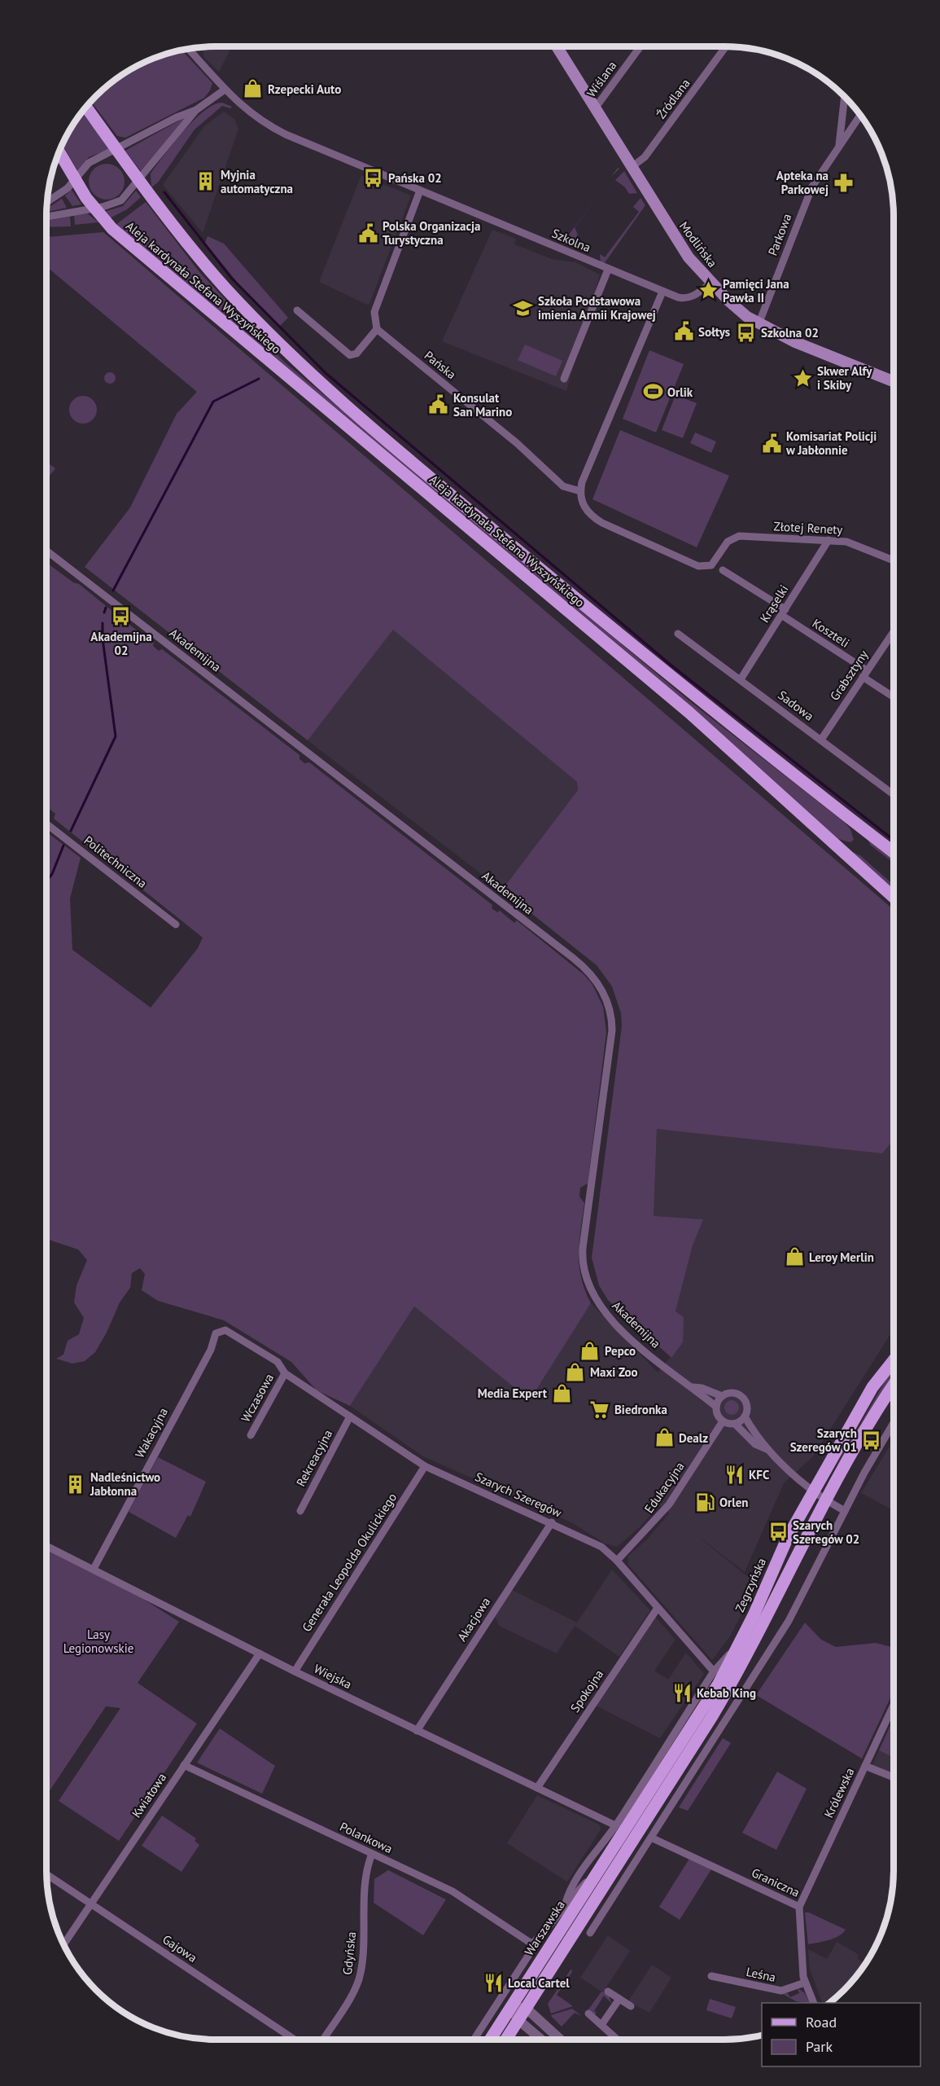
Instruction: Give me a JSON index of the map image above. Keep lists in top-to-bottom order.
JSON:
{
  "streets": {
    "main road": [
      "Modlińska",
      "Aleja kardynała Stefana Wyszyńskiego",
      "Zegrzyńska",
      "Warszawska"
    ],
    "street": [
      "Wiślana",
      "Źródlana",
      "Parkowa",
      "Szkolna",
      "Pańska",
      "Złotej Renety",
      "Krąselki",
      "Koszteli",
      "Akademijna",
      "Grabsztyny",
      "Sadowa",
      "Politechniczna",
      "Wczasowa",
      "Wakacyjna",
      "Rekreacyjna",
      "Edukacyjna",
      "Szarych Szeregów",
      "Generała Leopolda Okulickiego",
      "Akacjowa",
      "Wiejska",
      "Spokojna",
      "Królewska",
      "Kwiatowa",
      "Polankowa",
      "Graniczna",
      "Gajowa",
      "Gdyńska",
      "Leśna"
    ]
  },
  "crossings": [
    ["Wiślana", "Modlińska"],
    ["Źródlana", "Modlińska"],
    ["Parkowa", "Modlińska"],
    ["Szkolna", "Modlińska"],
    ["Pańska", "Złotej Renety"],
    ["Złotej Renety", "Krąselki"],
    ["Krąselki", "Koszteli"],
    ["Krąselki", "Sadowa"],
    ["Koszteli", "Grabsztyny"],
    ["Akademijna", "Edukacyjna"],
    ["Grabsztyny", "Sadowa"],
    ["Wczasowa", "Szarych Szeregów"],
    ["Wakacyjna", "Szarych Szeregów"],
    ["Wakacyjna", "Wiejska"],
    ["Rekreacyjna", "Szarych Szeregów"],
    ["Edukacyjna", "Szarych Szeregów"],
    ["Szarych Szeregów", "Generała Leopolda Okulickiego"],
    ["Szarych Szeregów", "Akacjowa"],
    ["Szarych Szeregów", "Spokojna"],
    ["Generała Leopolda Okulickiego", "Wiejska"],
    ["Zegrzyńska", "Wiejska"],
    ["Zegrzyńska", "Warszawska"],
    ["Akacjowa", "Wiejska"],
    ["Wiejska", "Spokojna"],
    ["Wiejska", "Kwiatowa"],
    ["Wiejska", "Warszawska"],
    ["Królewska", "Graniczna"],
    ["Kwiatowa", "Polankowa"],
    ["Kwiatowa", "Gajowa"],
    ["Polankowa", "Gdyńska"],
    ["Graniczna", "Leśna"]
  ],
  "parks": ["Lasy Legionowskie"],
  "places": {
    "shop": [
      "Rzepecki Auto",
      "Leroy Merlin",
      "Pepco",
      "Maxi Zoo",
      "Media Expert",
      "Dealz"
    ],
    "bus stop": [
      "Pańska 02",
      "Szkolna 02",
      "Akademijna 02",
      "Szarych Szeregów 01",
      "Szarych Szeregów 02"
    ],
    "building": ["Myjnia automatyczna", "Nadleśnictwo Jabłonna"],
    "pharmacy": ["Apteka na Parkowej"],
    "public building": [
      "Polska Organizacja Turystyczna",
      "Sołtys",
      "Konsulat San Marino",
      "Komisariat Policji w Jabłonnie"
    ],
    "place": ["Pamięci Jana Pawła II", "Skwer Alfy i Skiby"],
    "school or university": ["Szkoła Podstawowa imienia Armii Krajowej"],
    "sports": ["Orlik"],
    "supermarket": ["Biedronka"],
    "restaurant": ["KFC", "Kebab King", "Local Cartel"],
    "fuel station": ["Orlen"]
  },
  "legend": ["Road", "Park"]
}
